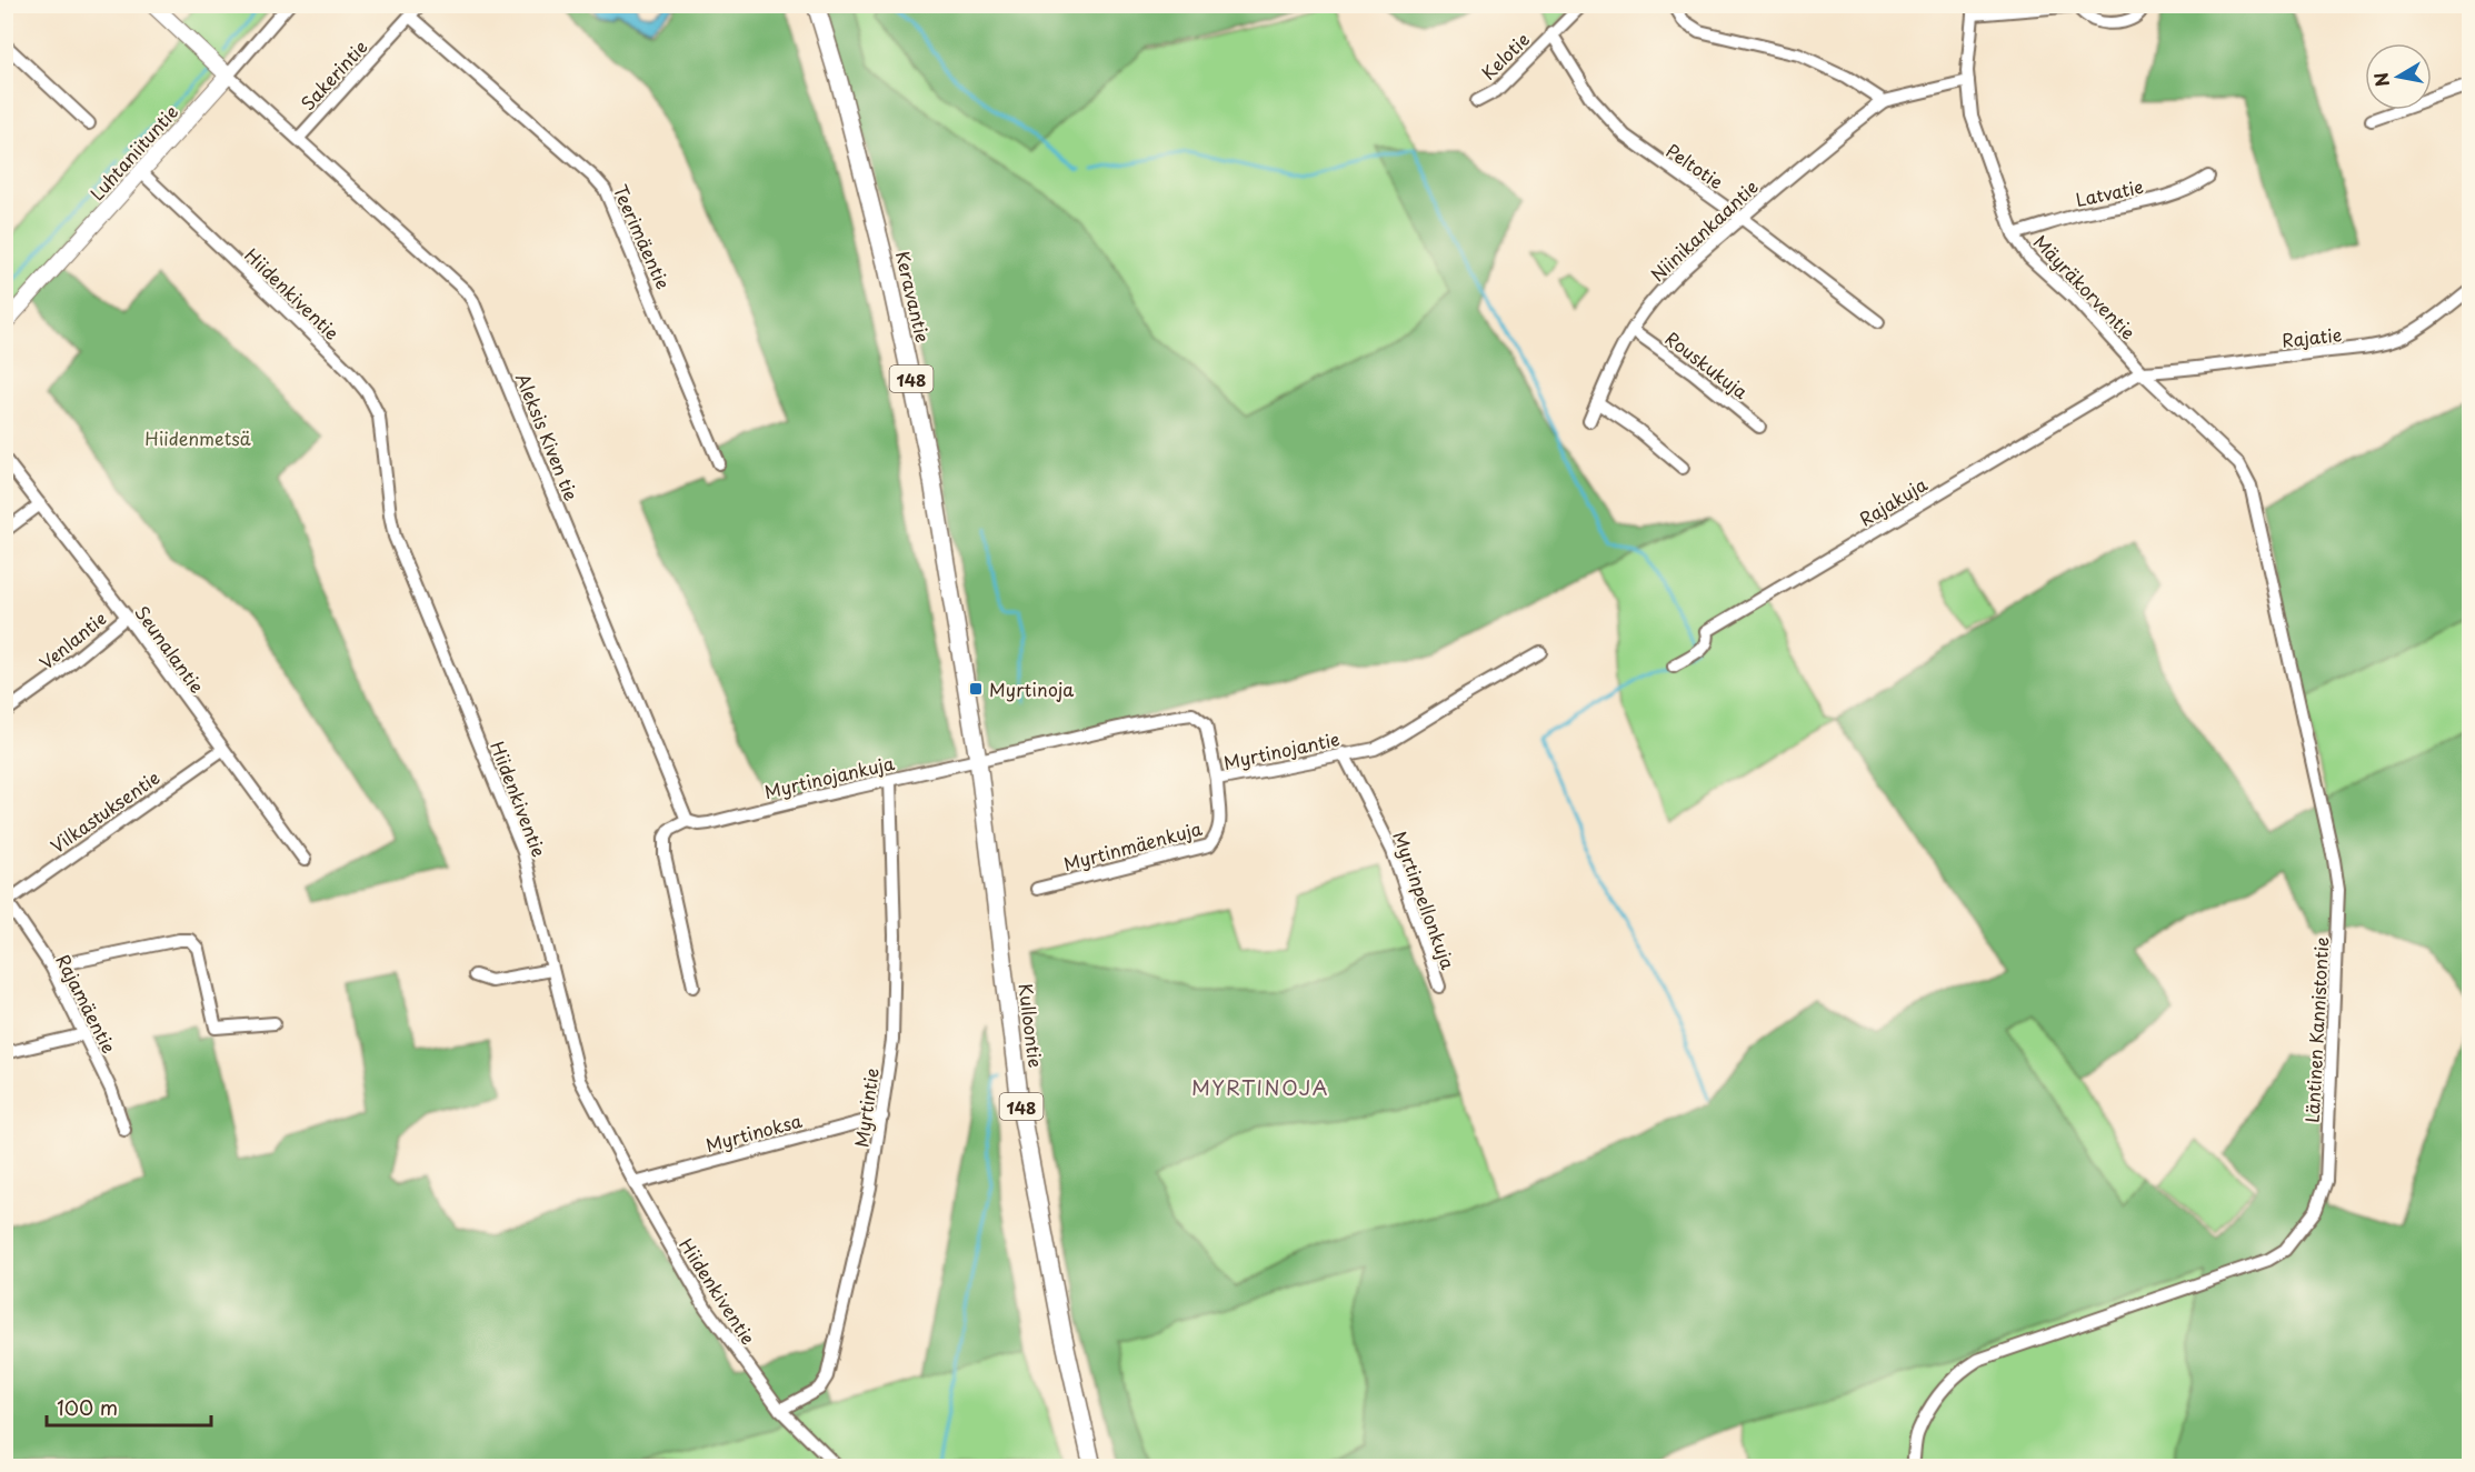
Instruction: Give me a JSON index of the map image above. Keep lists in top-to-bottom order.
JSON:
{
  "streets": {
    "main road": ["Keravantie", "148", "Kulloontie"],
    "street": [
      "Kelotie",
      "Sakerintie",
      "Luhtaniituntie",
      "Peltotie",
      "Latvatie",
      "Niinikankaantie",
      "Teerimäentie",
      "Mäyräkorventie",
      "Hiidenkiventie",
      "Rajatie",
      "Rouskukuja",
      "Aleksis Kiven tie",
      "Rajakuja",
      "Venlantie",
      "Seunalantie",
      "Myrtinojantie",
      "Myrtinojankuja",
      "Vilkastuksentie",
      "Myrtinmäenkuja",
      "Myrtinpellonkuja",
      "Rajamäentie",
      "Läntinen Kannistontie",
      "Myrtintie",
      "Myrtinoksa"
    ]
  },
  "crossings": [
    ["Kelotie", "Peltotie"],
    ["Sakerintie", "Teerimäentie"],
    ["Sakerintie", "Aleksis Kiven tie"],
    ["Luhtaniituntie", "Hiidenkiventie"],
    ["Luhtaniituntie", "Aleksis Kiven tie"],
    ["Peltotie", "Niinikankaantie"],
    ["Latvatie", "Mäyräkorventie"],
    ["Niinikankaantie", "Rouskukuja"],
    ["Mäyräkorventie", "Rajatie"],
    ["Mäyräkorventie", "Rajakuja"],
    ["Mäyräkorventie", "Läntinen Kannistontie"],
    ["Hiidenkiventie", "Myrtintie"],
    ["Hiidenkiventie", "Myrtinoksa"],
    ["Keravantie", "Myrtinojantie"],
    ["Keravantie", "Myrtinojankuja"],
    ["Keravantie", "Kulloontie"],
    ["Rajatie", "Rajakuja"],
    ["Aleksis Kiven tie", "Myrtinojankuja"],
    ["Venlantie", "Seunalantie"],
    ["Seunalantie", "Vilkastuksentie"],
    ["Myrtinojantie", "Myrtinojankuja"],
    ["Myrtinojantie", "Myrtinmäenkuja"],
    ["Myrtinojantie", "Myrtinpellonkuja"],
    ["Myrtinojantie", "Kulloontie"],
    ["Myrtinojankuja", "Kulloontie"],
    ["Myrtinojankuja", "Myrtintie"],
    ["Vilkastuksentie", "Rajamäentie"],
    ["Myrtintie", "Myrtinoksa"]
  ],
  "districts": ["MYRTINOJA"],
  "parks": ["Hiidenmetsä"],
  "places": {
    "transit": ["Myrtinoja"]
  },
  "scale_bar": "100 m",
  "north": "left"
}
